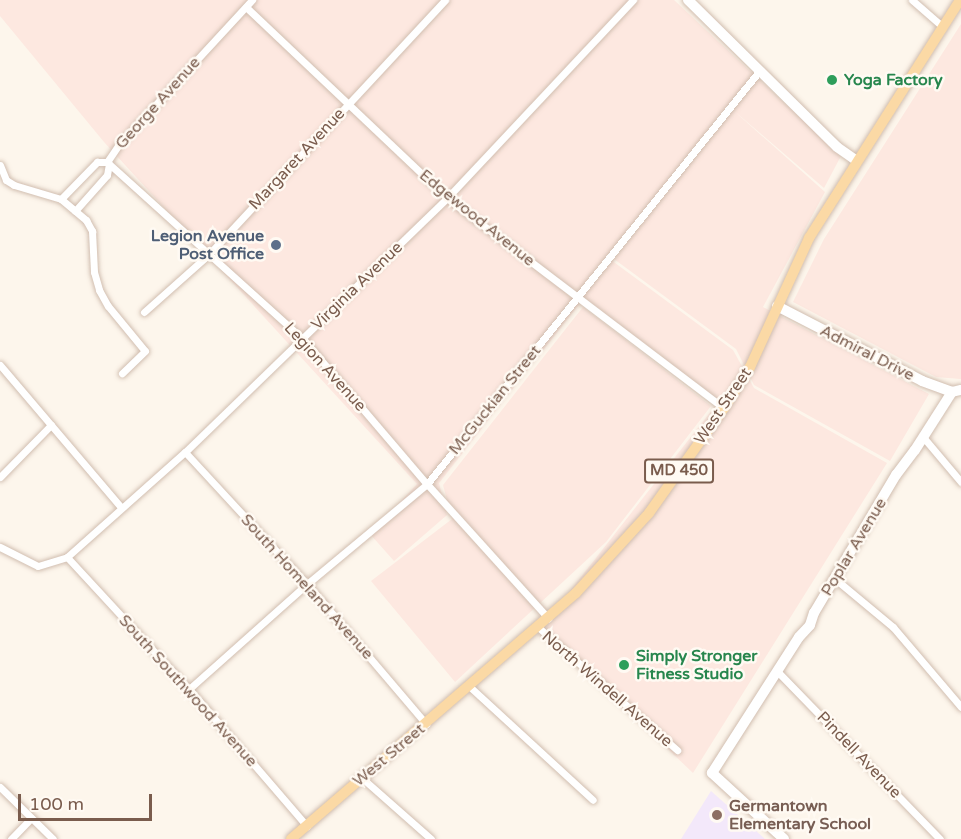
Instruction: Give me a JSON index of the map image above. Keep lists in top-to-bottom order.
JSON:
{
  "streets": {
    "main road": ["West Street", "MD 450"],
    "street": [
      "George Avenue",
      "Margaret Avenue",
      "Edgewood Avenue",
      "Virginia Avenue",
      "Admiral Drive",
      "Legion Avenue",
      "McGuckian Street",
      "Poplar Avenue",
      "South Homeland Avenue",
      "North Windell Avenue",
      "South Southwood Avenue",
      "Pindell Avenue"
    ]
  },
  "crossings": [
    ["George Avenue", "Edgewood Avenue"],
    ["George Avenue", "Legion Avenue"],
    ["Margaret Avenue", "Edgewood Avenue"],
    ["Margaret Avenue", "Legion Avenue"],
    ["Edgewood Avenue", "Virginia Avenue"],
    ["Edgewood Avenue", "McGuckian Street"],
    ["Edgewood Avenue", "West Street"],
    ["Virginia Avenue", "Legion Avenue"],
    ["Virginia Avenue", "South Homeland Avenue"],
    ["Virginia Avenue", "South Southwood Avenue"],
    ["Admiral Drive", "West Street"],
    ["Admiral Drive", "Poplar Avenue"],
    ["Legion Avenue", "McGuckian Street"],
    ["Legion Avenue", "West Street"],
    ["McGuckian Street", "South Homeland Avenue"],
    ["McGuckian Street", "South Southwood Avenue"],
    ["West Street", "South Homeland Avenue"],
    ["West Street", "North Windell Avenue"],
    ["West Street", "South Southwood Avenue"],
    ["Poplar Avenue", "Pindell Avenue"]
  ],
  "places": [
    "Yoga Factory",
    "Legion Avenue Post Office",
    "Simply Stronger Fitness Studio",
    "Germantown Elementary School"
  ],
  "scale_bar": "100 m"
}
